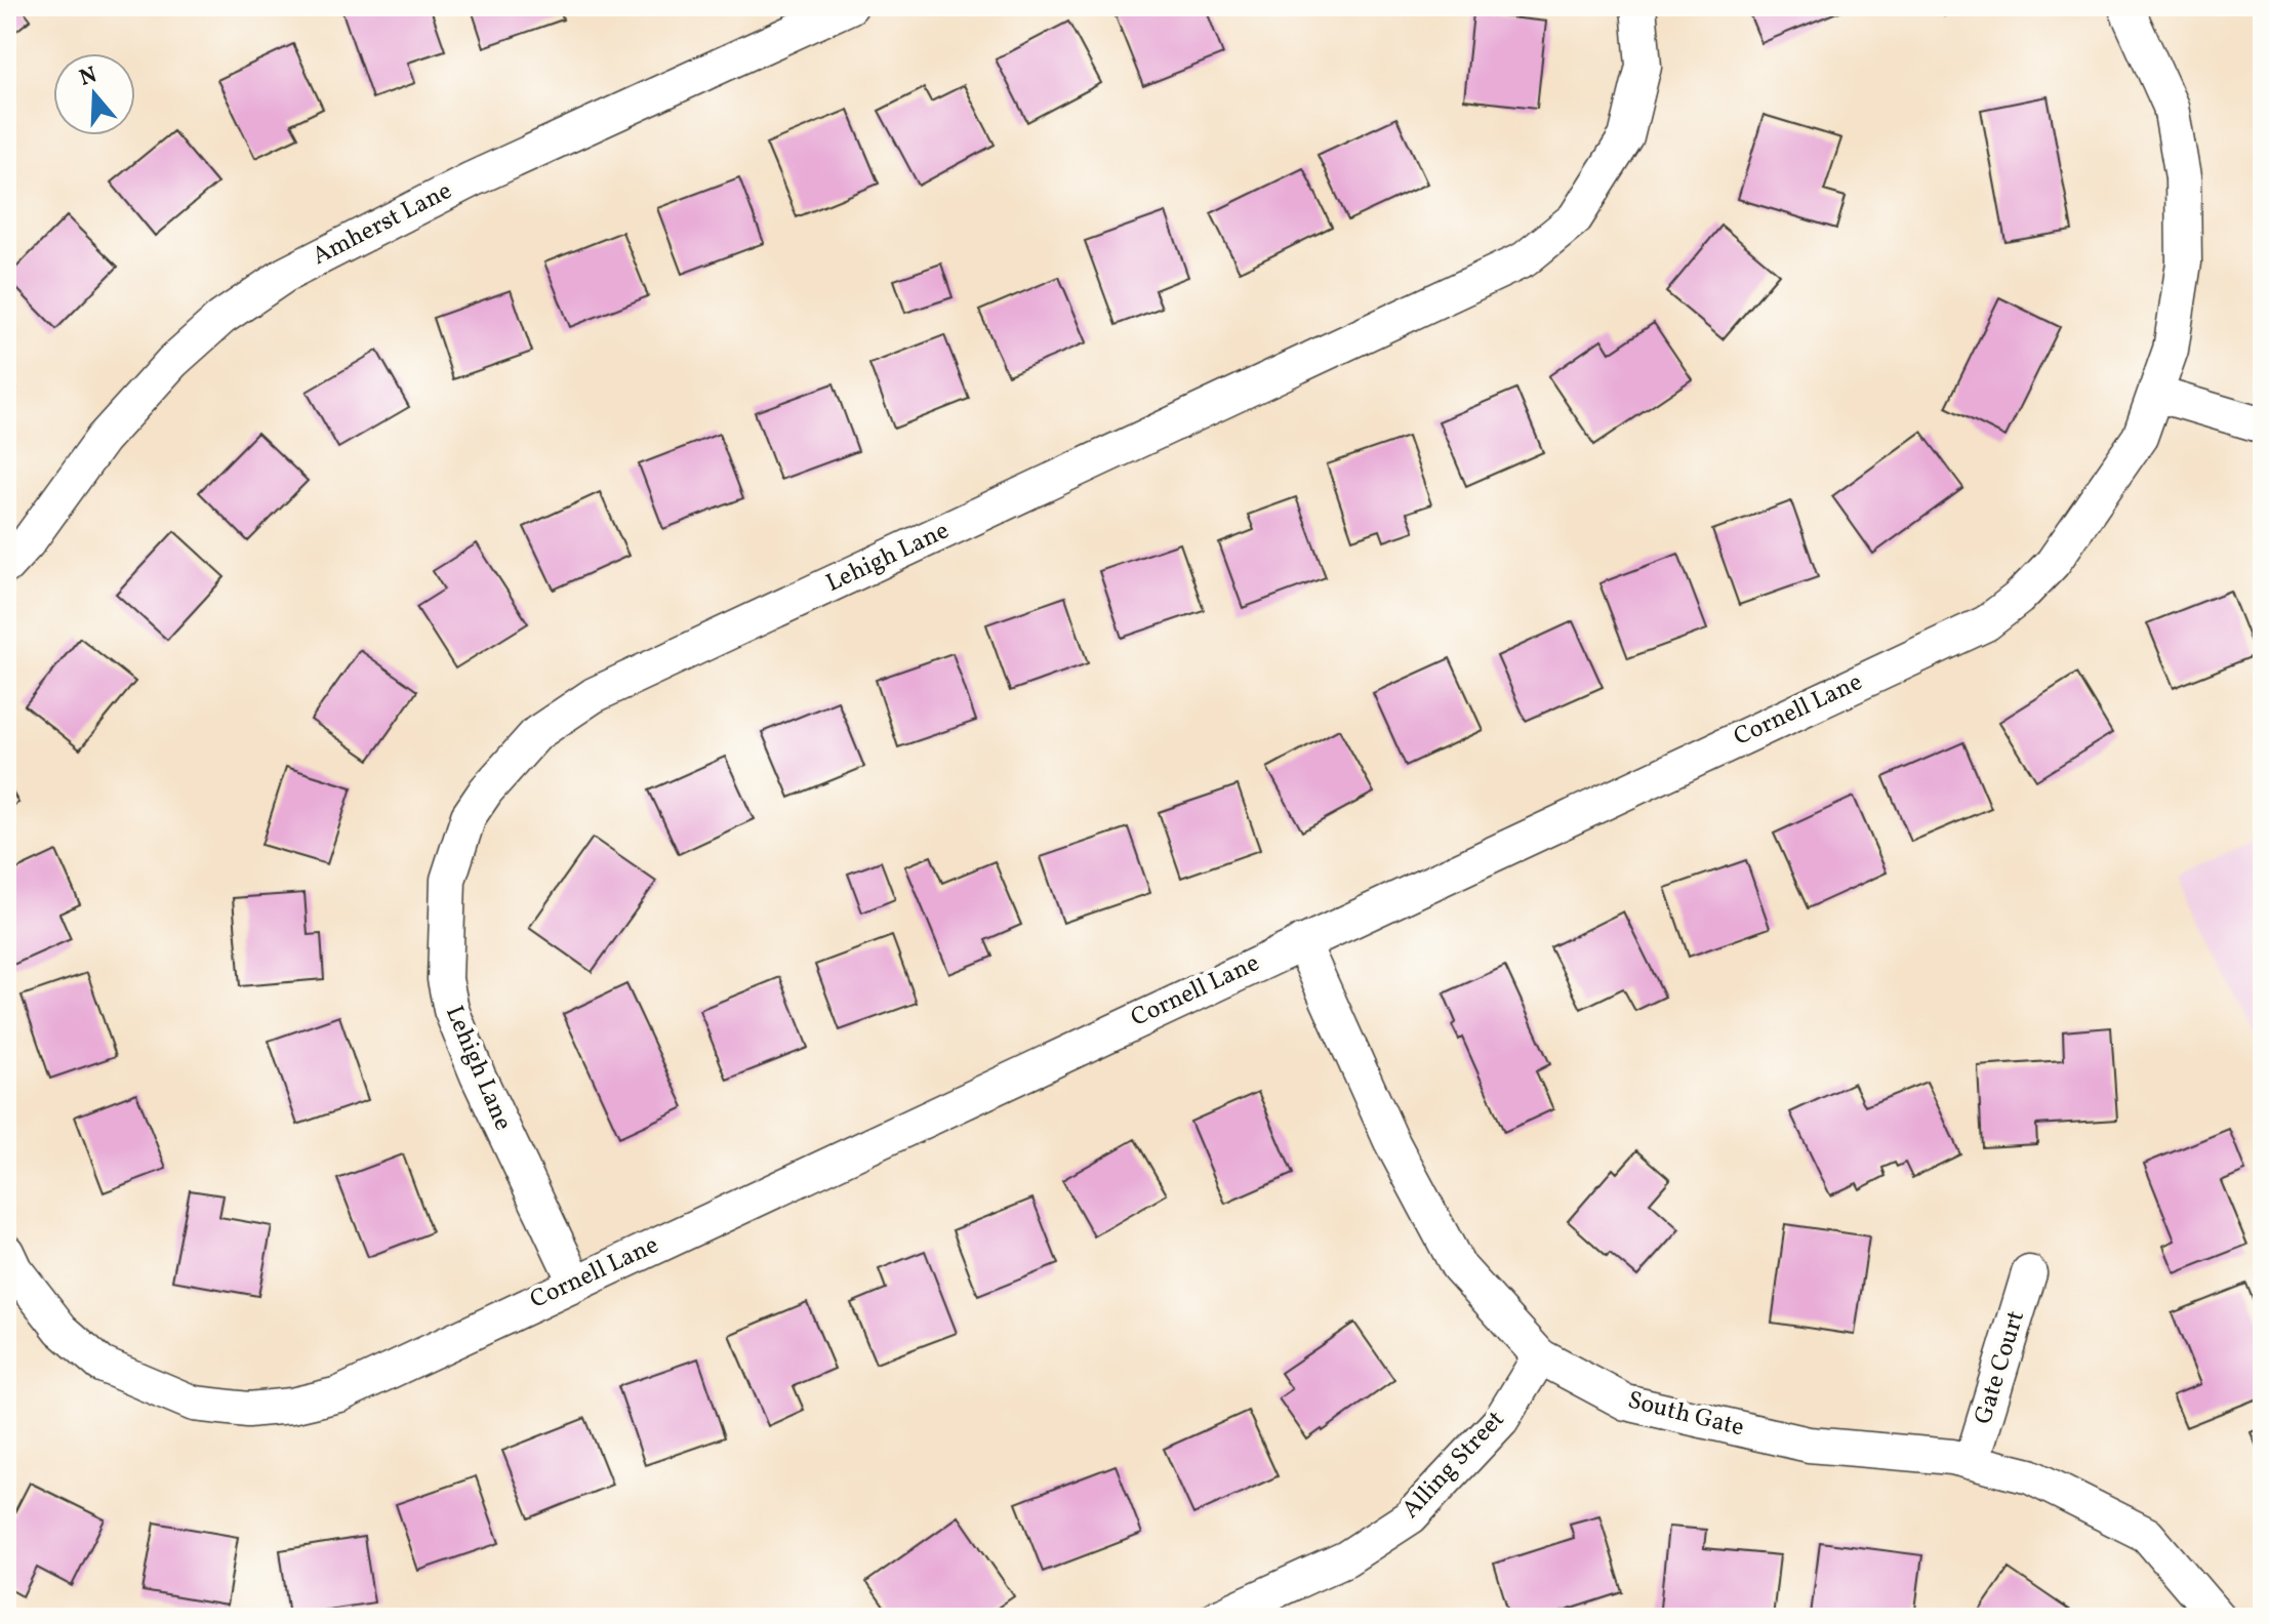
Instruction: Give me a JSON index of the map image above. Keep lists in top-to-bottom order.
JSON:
{
  "streets": {
    "street": [
      "Amherst Lane",
      "Lehigh Lane",
      "Cornell Lane",
      "Gate Court",
      "South Gate",
      "Alling Street"
    ]
  },
  "crossings": [
    ["Lehigh Lane", "Cornell Lane"],
    ["Cornell Lane", "South Gate"],
    ["Gate Court", "South Gate"],
    ["South Gate", "Alling Street"]
  ],
  "north": "top"
}
